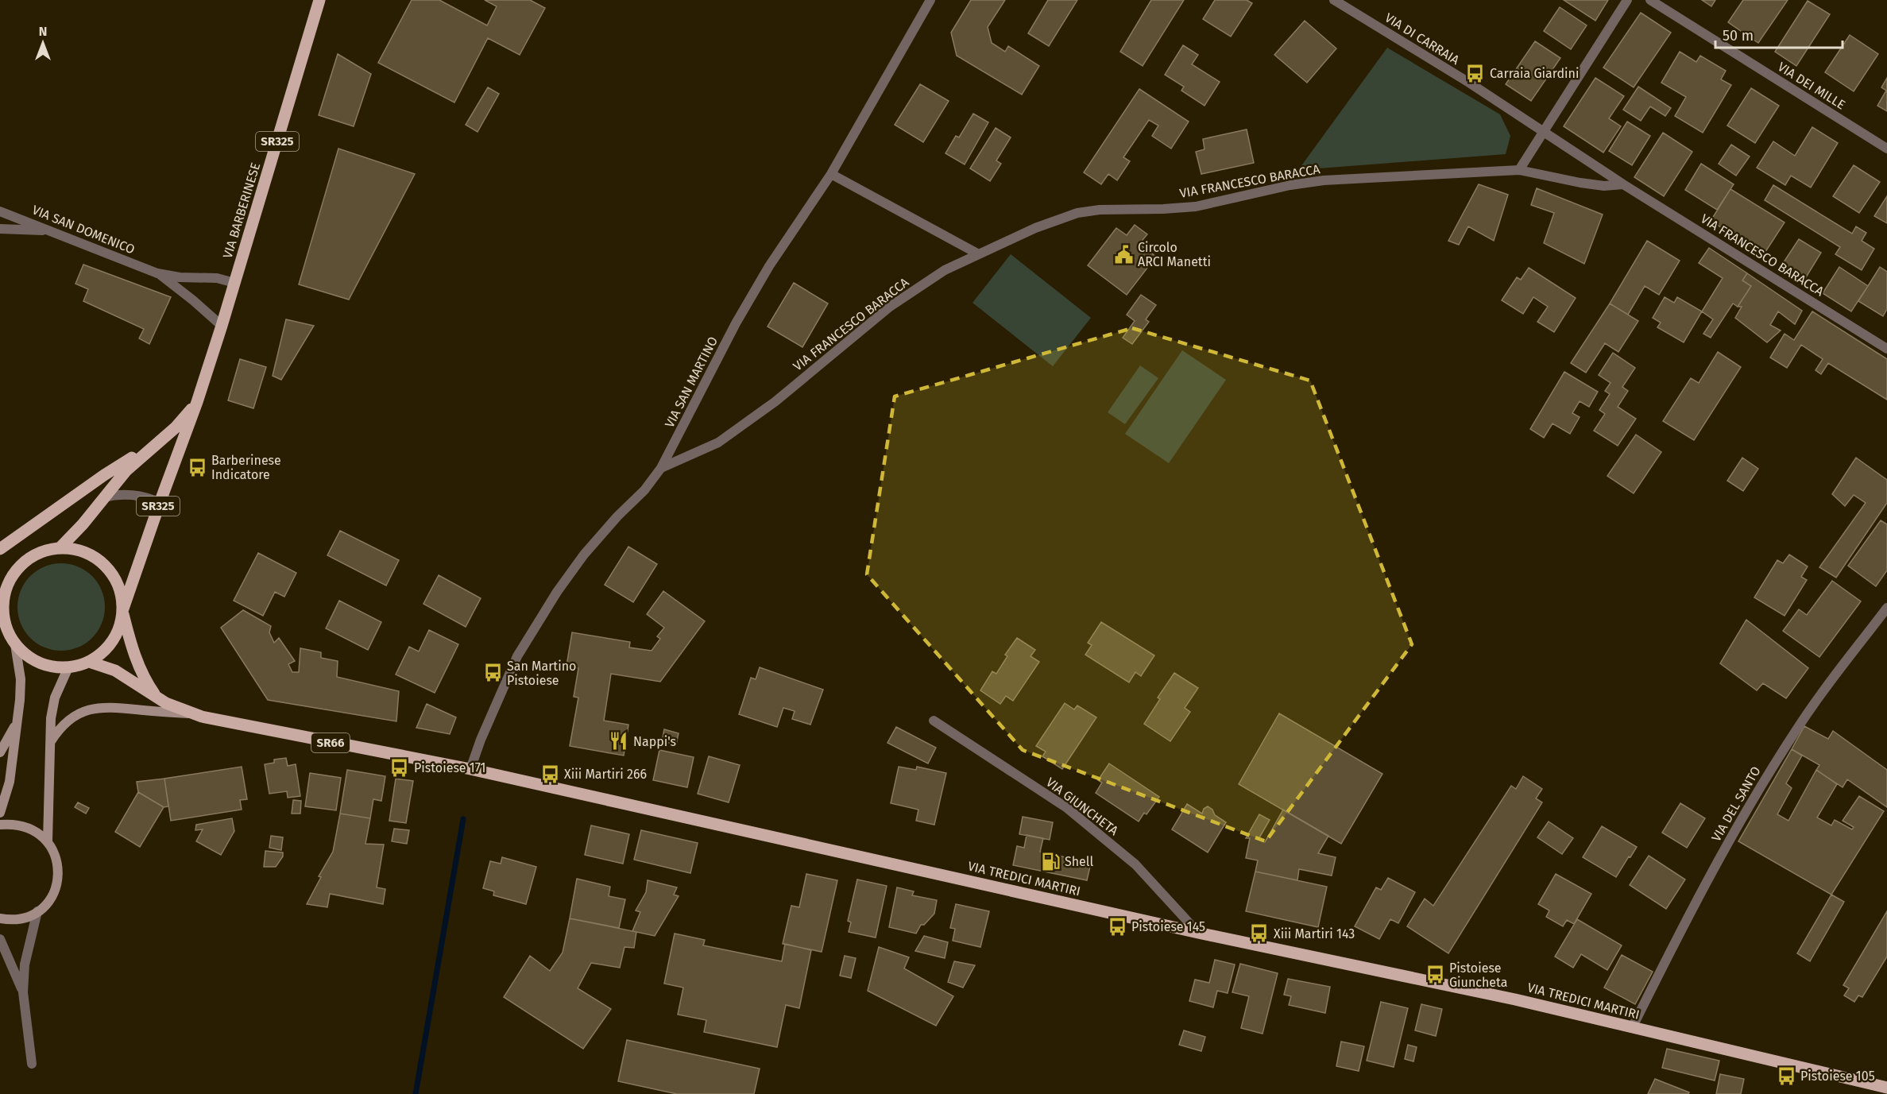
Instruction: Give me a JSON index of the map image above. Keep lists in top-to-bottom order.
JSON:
{
  "streets": {
    "main road": [
      "SR325",
      "VIA BARBERINESE",
      "SR66",
      "VIA TREDICI MARTIRI"
    ],
    "street": [
      "VIA DI CARRAIA",
      "VIA DEI MILLE",
      "VIA FRANCESCO BARACCA",
      "VIA SAN DOMENICO",
      "VIA SAN MARTINO",
      "VIA DEL SANTO",
      "VIA GIUNCHETA"
    ]
  },
  "crossings": [
    ["VIA DI CARRAIA", "VIA FRANCESCO BARACCA"],
    ["VIA FRANCESCO BARACCA", "VIA SAN MARTINO"],
    ["VIA BARBERINESE", "VIA SAN DOMENICO"],
    ["VIA BARBERINESE", "SR66"],
    ["VIA BARBERINESE", "VIA TREDICI MARTIRI"],
    ["VIA SAN MARTINO", "VIA TREDICI MARTIRI"],
    ["SR66", "VIA TREDICI MARTIRI"],
    ["VIA DEL SANTO", "VIA TREDICI MARTIRI"],
    ["VIA GIUNCHETA", "VIA TREDICI MARTIRI"]
  ],
  "places": {
    "bus stop": [
      "Carraia Giardini",
      "Barberinese Indicatore",
      "San Martino Pistoiese",
      "Pistoiese 171",
      "Xiii Martiri 266",
      "Pistoiese 145",
      "Xiii Martiri 143",
      "Pistoiese Giuncheta",
      "Pistoiese 105"
    ],
    "public building": ["Circolo ARCI Manetti"],
    "restaurant": ["Nappi's"],
    "fuel station": ["Shell"]
  },
  "scale_bar": "50 m",
  "north": "top"
}
